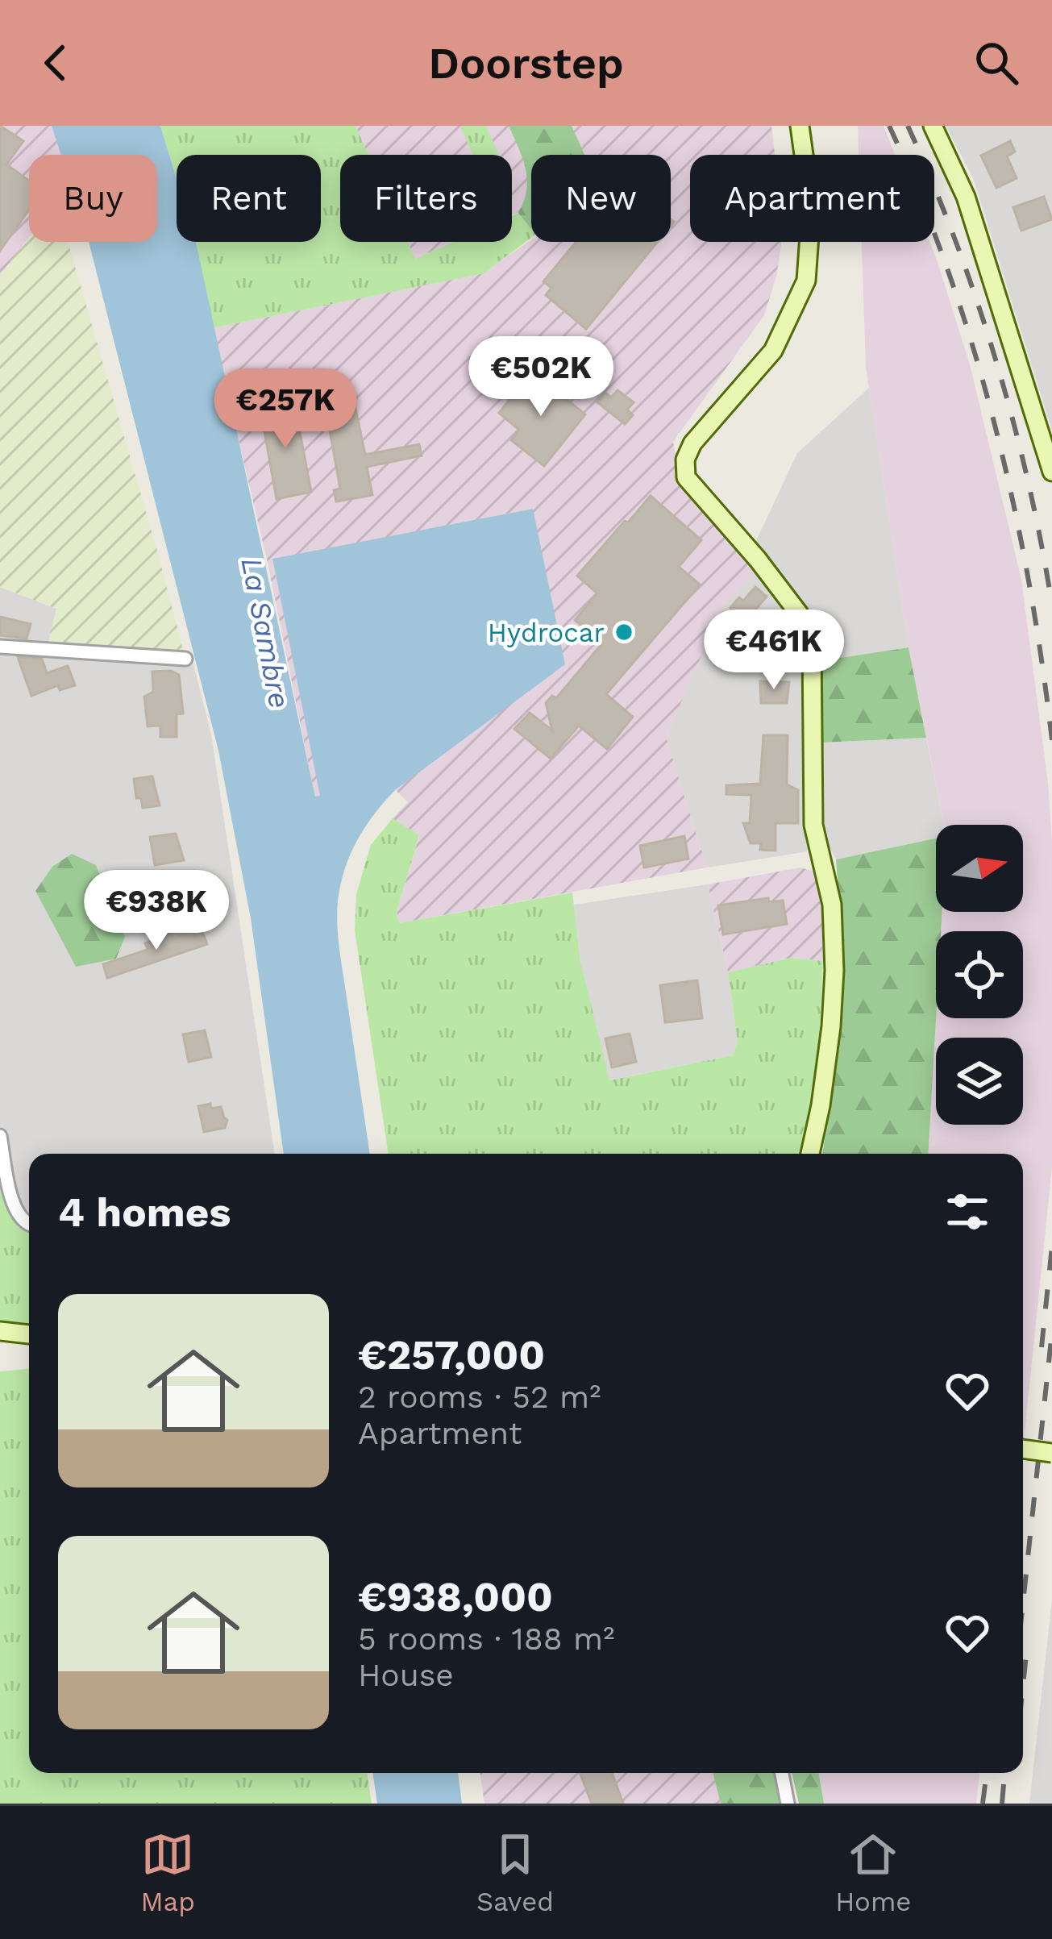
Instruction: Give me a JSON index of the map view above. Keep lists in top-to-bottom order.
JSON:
{
  "water": ["La Sambre"],
  "places": ["Hydrocar"],
  "north": "right",
  "page": {
    "header": "Doorstep",
    "chip": [
      "Buy",
      "Rent",
      "Filters",
      "New",
      "Apartment"
    ],
    "price": [
      "€502K",
      "€257K",
      "€461K",
      "€938K"
    ],
    "heading": "4 homes",
    "list": [
      {
        "name": "€257,000",
        "note": "2 rooms · 52 m² · Apartment"
      },
      {
        "name": "€938,000",
        "note": "5 rooms · 188 m² · House"
      }
    ],
    "tabs": ["Map", "Saved", "Home"]
  }
}
